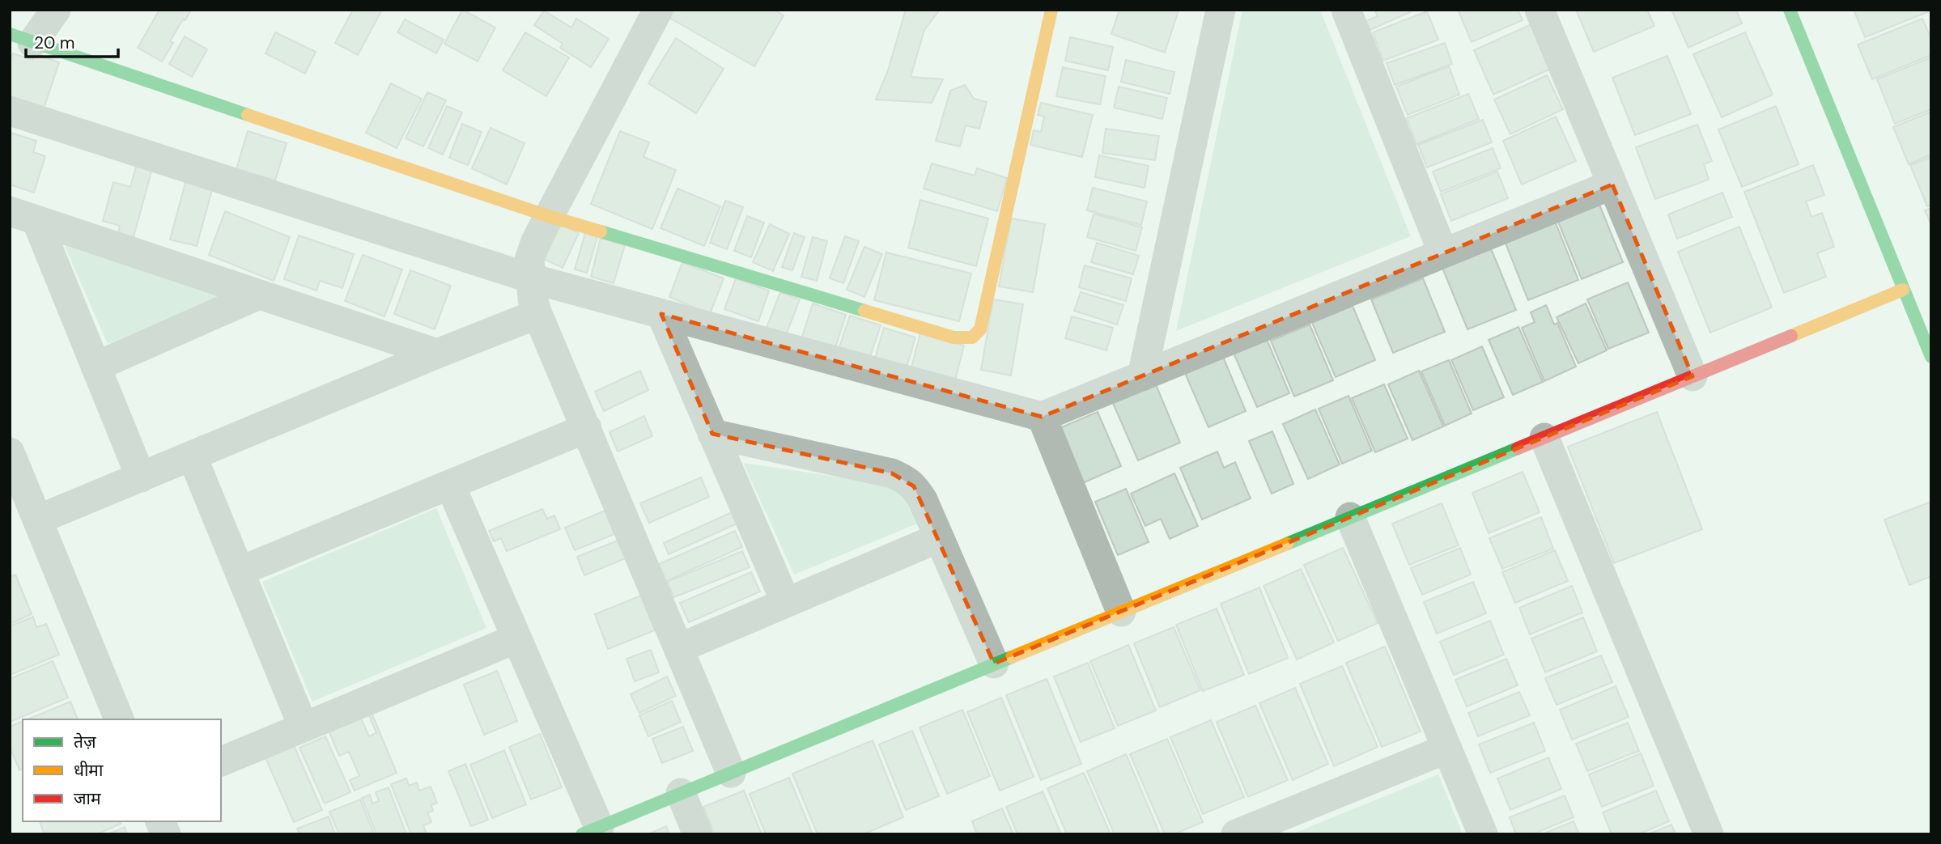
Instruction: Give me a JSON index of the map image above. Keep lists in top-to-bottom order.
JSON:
{
  "legend": ["तेज़", "धीमा", "जाम"],
  "scale_bar": "20 m"
}
